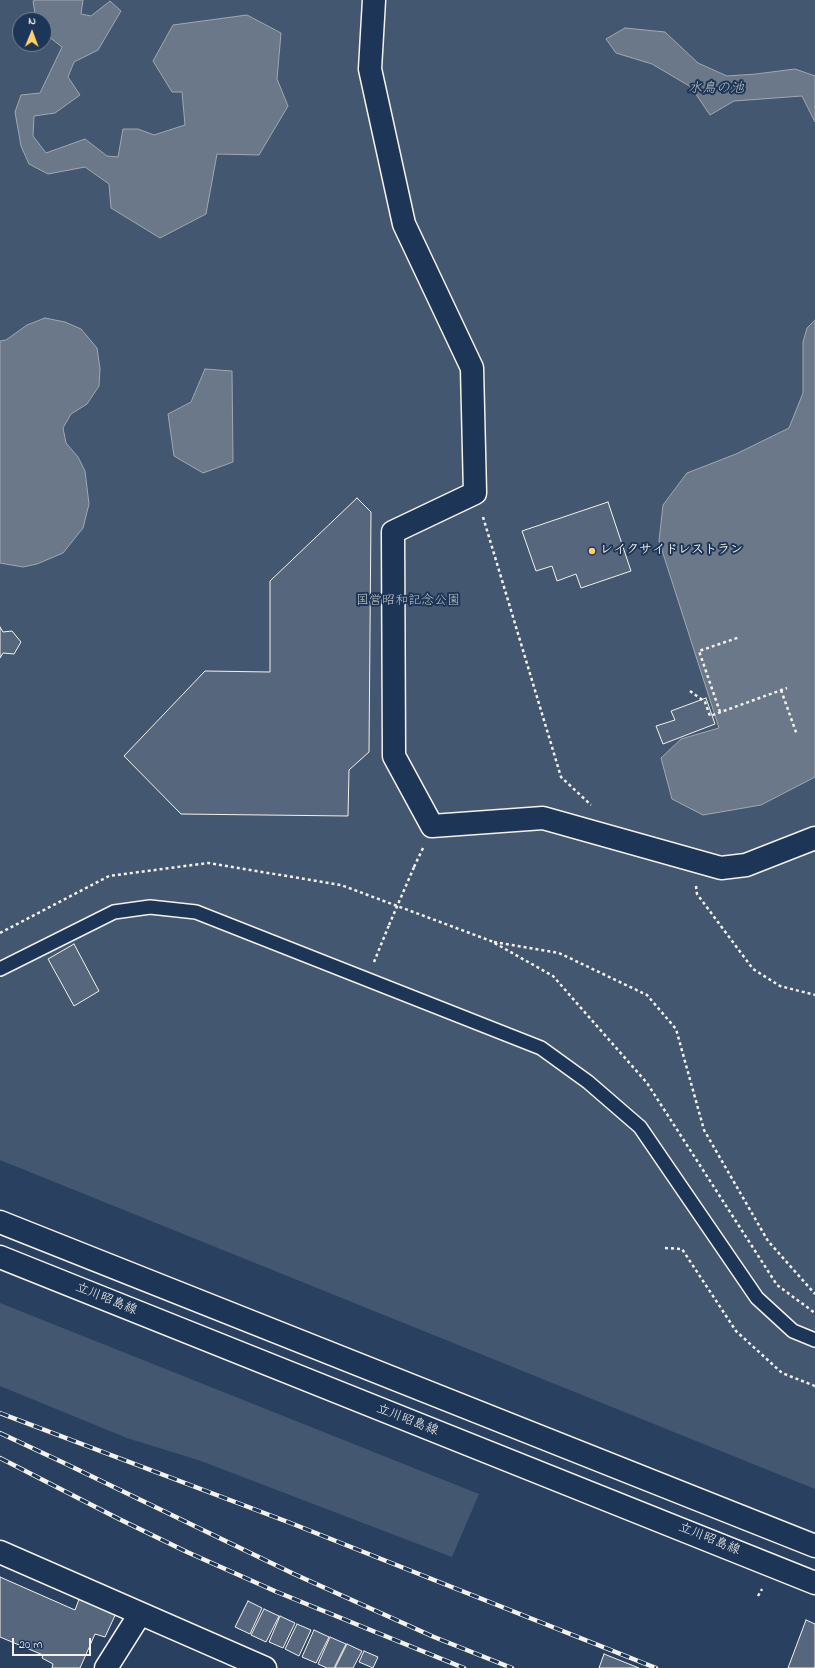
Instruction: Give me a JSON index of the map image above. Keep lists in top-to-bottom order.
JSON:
{
  "streets": {
    "main road": ["立川昭島線"]
  },
  "water": ["水鳥の池"],
  "parks": ["国営昭和記念公園"],
  "places": ["レイクサイドレストラン"],
  "scale_bar": "20 m",
  "north": "top"
}
